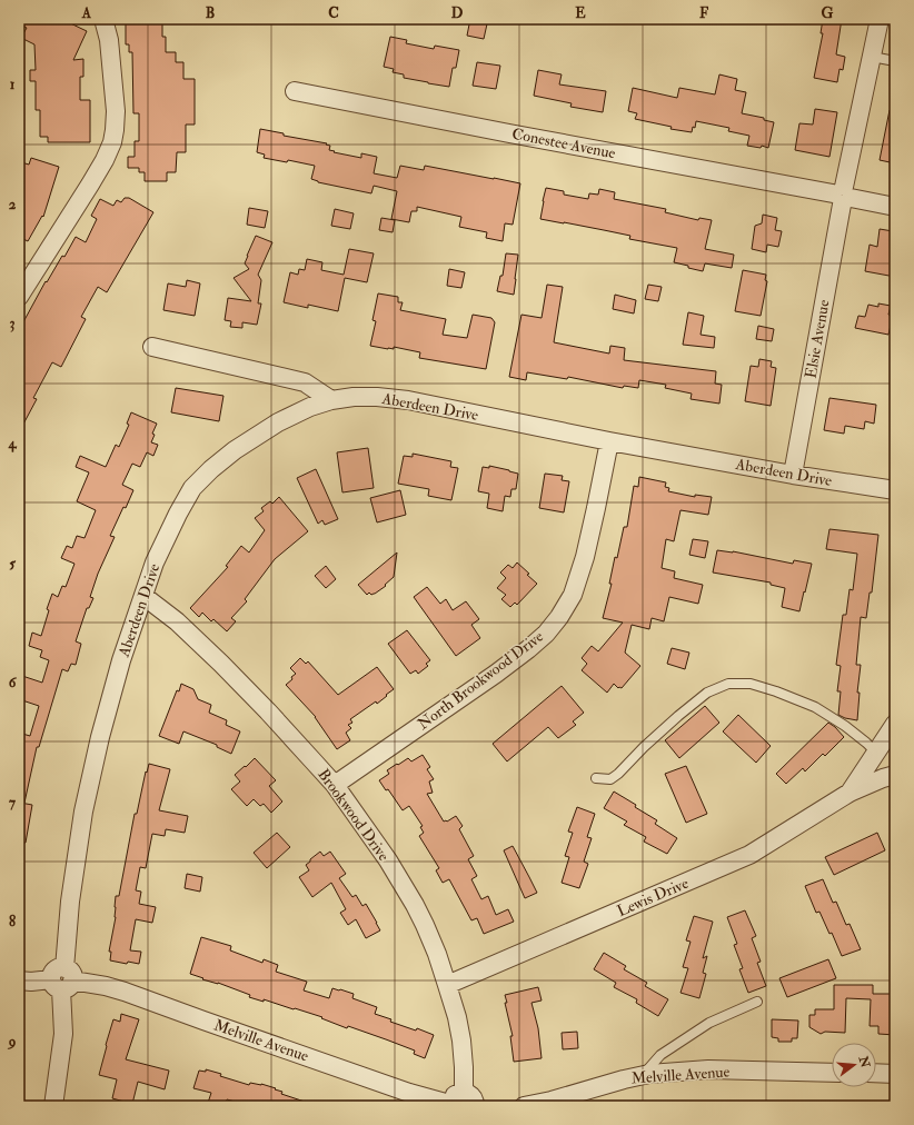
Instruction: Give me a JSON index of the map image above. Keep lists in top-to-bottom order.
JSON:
{
  "streets": {
    "street": [
      "Conestee Avenue",
      "Elsie Avenue",
      "Aberdeen Drive",
      "North Brookwood Drive",
      "Brookwood Drive",
      "Lewis Drive",
      "Melville Avenue"
    ]
  },
  "crossings": [
    ["Conestee Avenue", "Elsie Avenue"],
    ["Elsie Avenue", "Aberdeen Drive"],
    ["Aberdeen Drive", "North Brookwood Drive"],
    ["Aberdeen Drive", "Brookwood Drive"],
    ["Aberdeen Drive", "Melville Avenue"],
    ["North Brookwood Drive", "Brookwood Drive"],
    ["Brookwood Drive", "Lewis Drive"]
  ],
  "north": "right",
  "grid": {
    "columns": [
      "A",
      "B",
      "C",
      "D",
      "E",
      "F",
      "G"
    ],
    "rows": [
      "1",
      "2",
      "3",
      "4",
      "5",
      "6",
      "7",
      "8",
      "9"
    ]
  }
}
